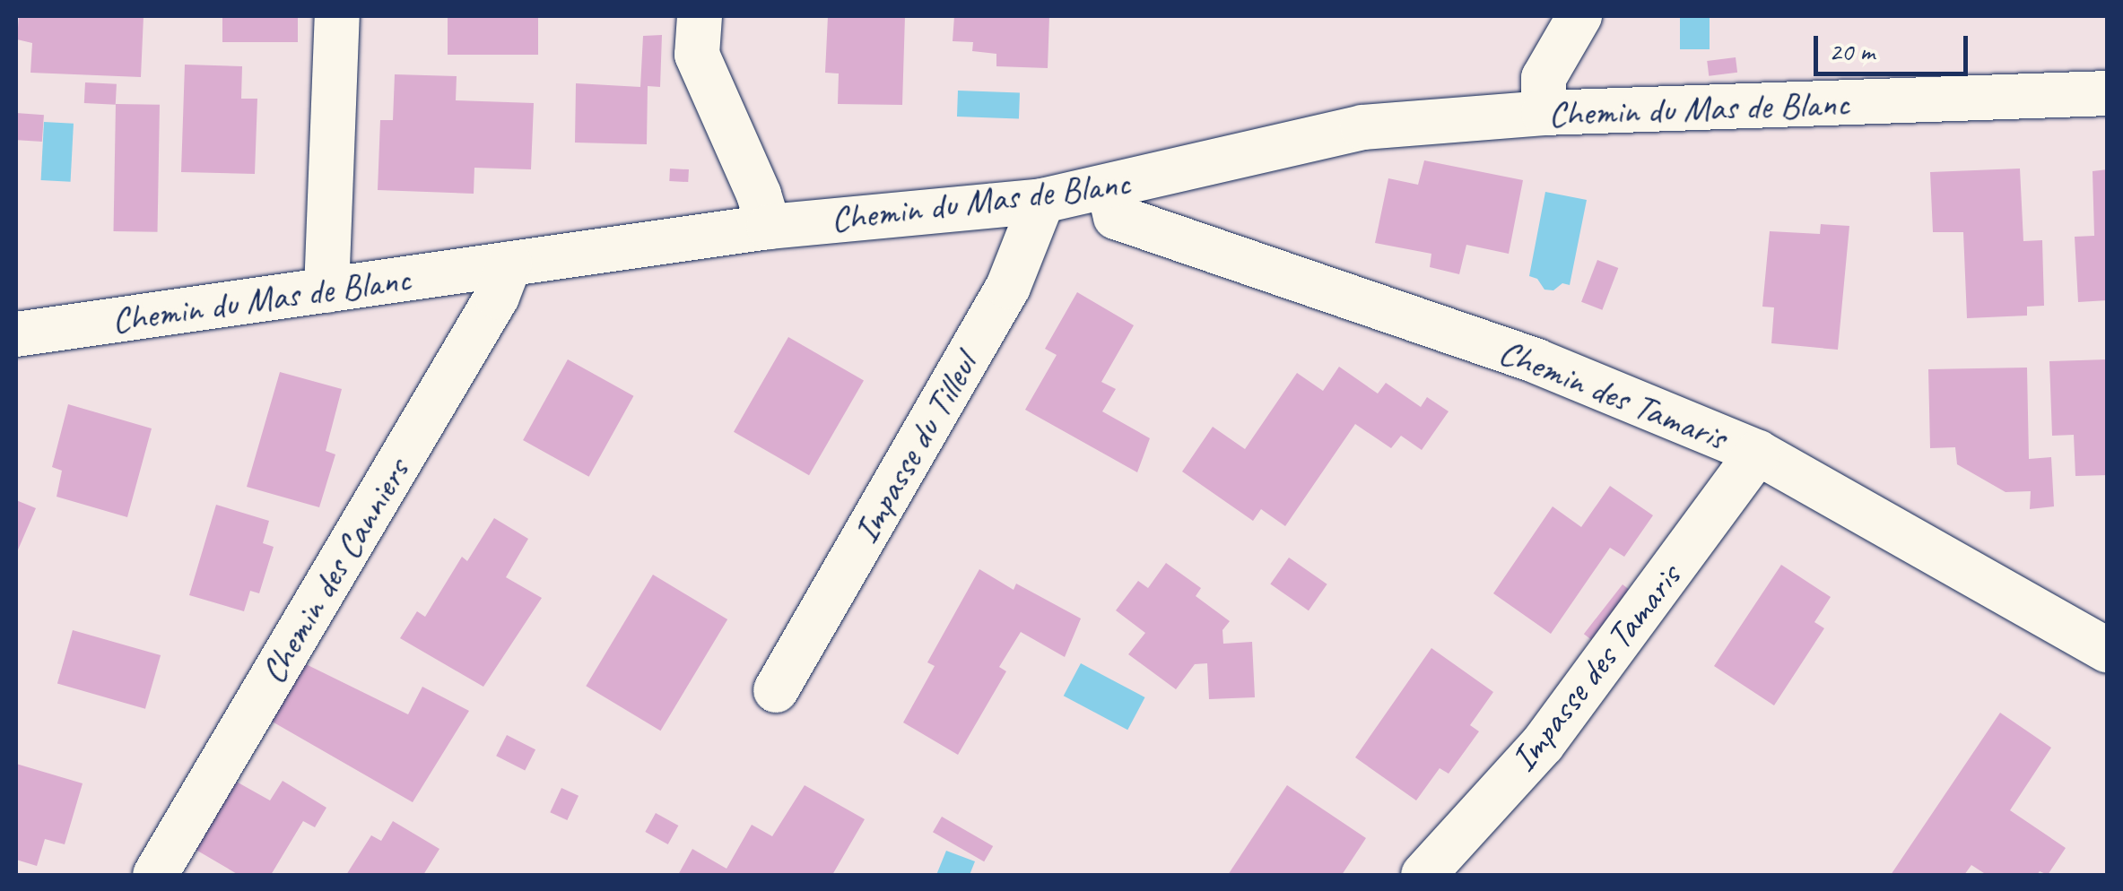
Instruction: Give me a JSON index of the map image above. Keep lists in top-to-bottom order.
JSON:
{
  "streets": {
    "street": [
      "Chemin du Mas de Blanc",
      "Chemin des Tamaris",
      "Impasse du Tilleul",
      "Chemin des Canniers",
      "Impasse des Tamaris"
    ]
  },
  "crossings": [
    ["Chemin du Mas de Blanc", "Chemin des Tamaris"],
    ["Chemin du Mas de Blanc", "Impasse du Tilleul"],
    ["Chemin du Mas de Blanc", "Chemin des Canniers"],
    ["Chemin des Tamaris", "Impasse des Tamaris"]
  ],
  "scale_bar": "20 m"
}
